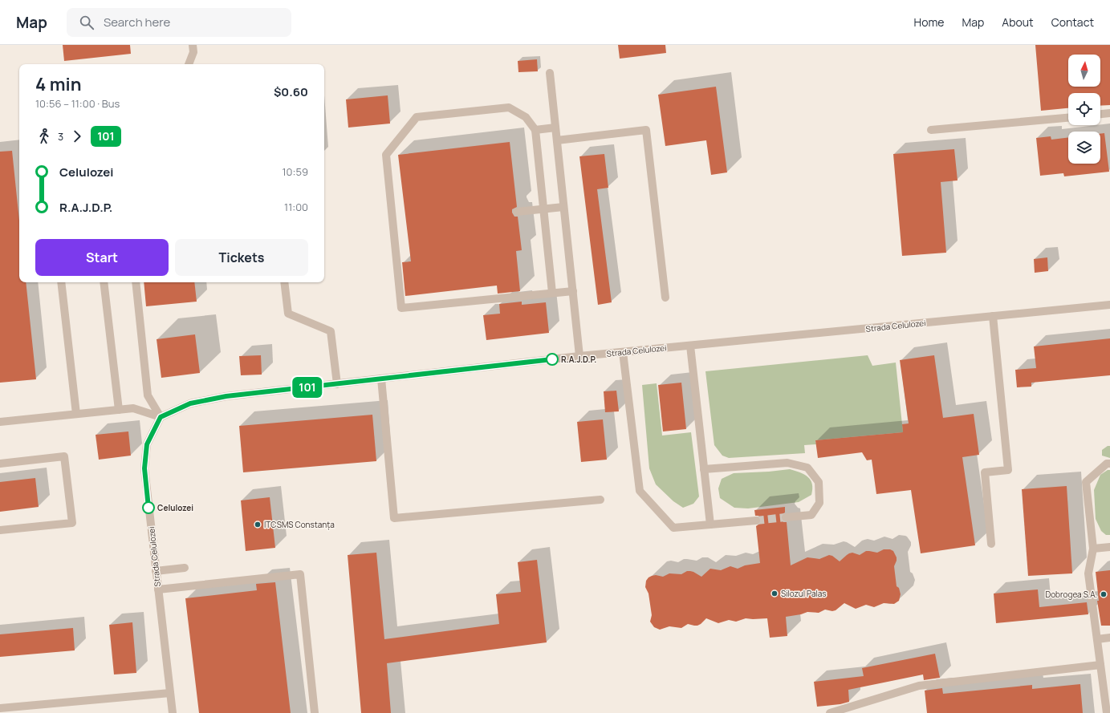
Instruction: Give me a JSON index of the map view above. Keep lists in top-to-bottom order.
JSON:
{
  "streets": {
    "street": ["Strada Celulozei"]
  },
  "places": [
    "R.A.J.D.P.",
    "Celulozei",
    "ITCSMS Constanța",
    "Silozul Palas",
    "Dobrogea S.A."
  ],
  "lines": ["bus line 101"],
  "north": "top",
  "page": {
    "header": "Map",
    "search": "Search here",
    "nav": [
      "Home",
      "Map",
      "About",
      "Contact"
    ],
    "on_map": "101",
    "heading": ["4 min", "10:56 – 11:00 · Bus", "$0.60"],
    "legs": ["3", "101"],
    "list": [
      {
        "name": "Celulozei",
        "value": "10:59"
      },
      {
        "name": "R.A.J.D.P.",
        "value": "11:00"
      }
    ],
    "buttons": ["Start", "Tickets"]
  }
}
